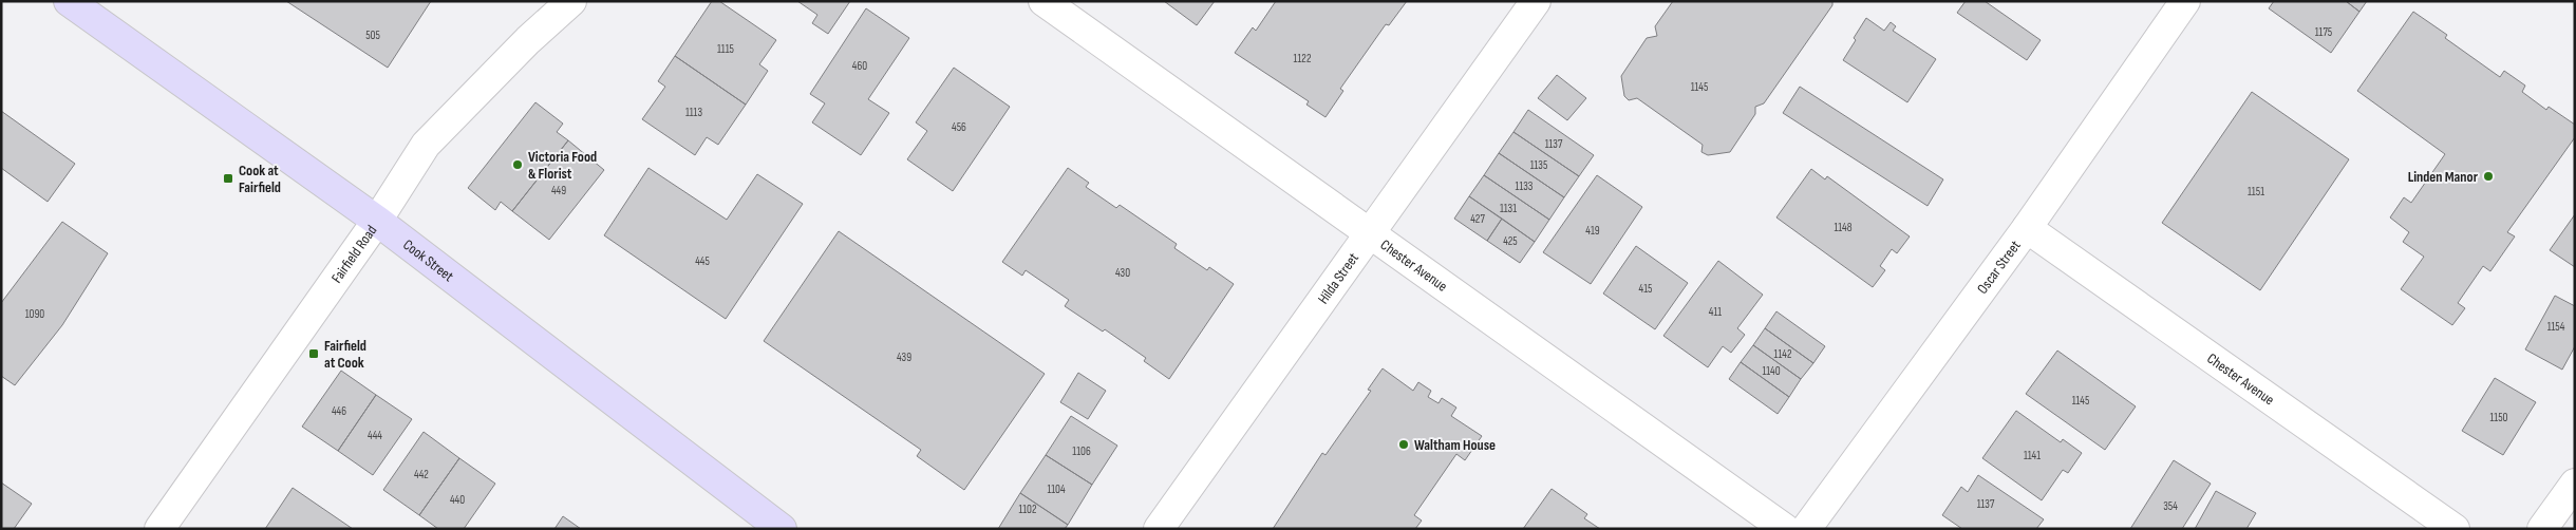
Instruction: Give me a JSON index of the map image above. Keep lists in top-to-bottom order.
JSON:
{
  "streets": {
    "main road": ["Cook Street"],
    "street": [
      "Fairfield Road",
      "Chester Avenue",
      "Oscar Street",
      "Hilda Street"
    ]
  },
  "crossings": [
    ["Fairfield Road", "Cook Street"],
    ["Chester Avenue", "Oscar Street"],
    ["Chester Avenue", "Hilda Street"]
  ],
  "places": {
    "other": ["Victoria Food & Florist", "Linden Manor", "Waltham House"],
    "transit": ["Cook at Fairfield", "Fairfield at Cook"]
  },
  "house_numbers": [
    "1175",
    "505",
    "1115",
    "1122",
    "460",
    "1145",
    "1113",
    "456",
    "1137",
    "1135",
    "1133",
    "449",
    "1151",
    "1131",
    "427",
    "1148",
    "419",
    "425",
    "445",
    "430",
    "415",
    "411",
    "1090",
    "1154",
    "1142",
    "439",
    "1140",
    "1145",
    "446",
    "1150",
    "444",
    "1106",
    "1141",
    "442",
    "1104",
    "440",
    "1137",
    "354",
    "1102"
  ]
}
